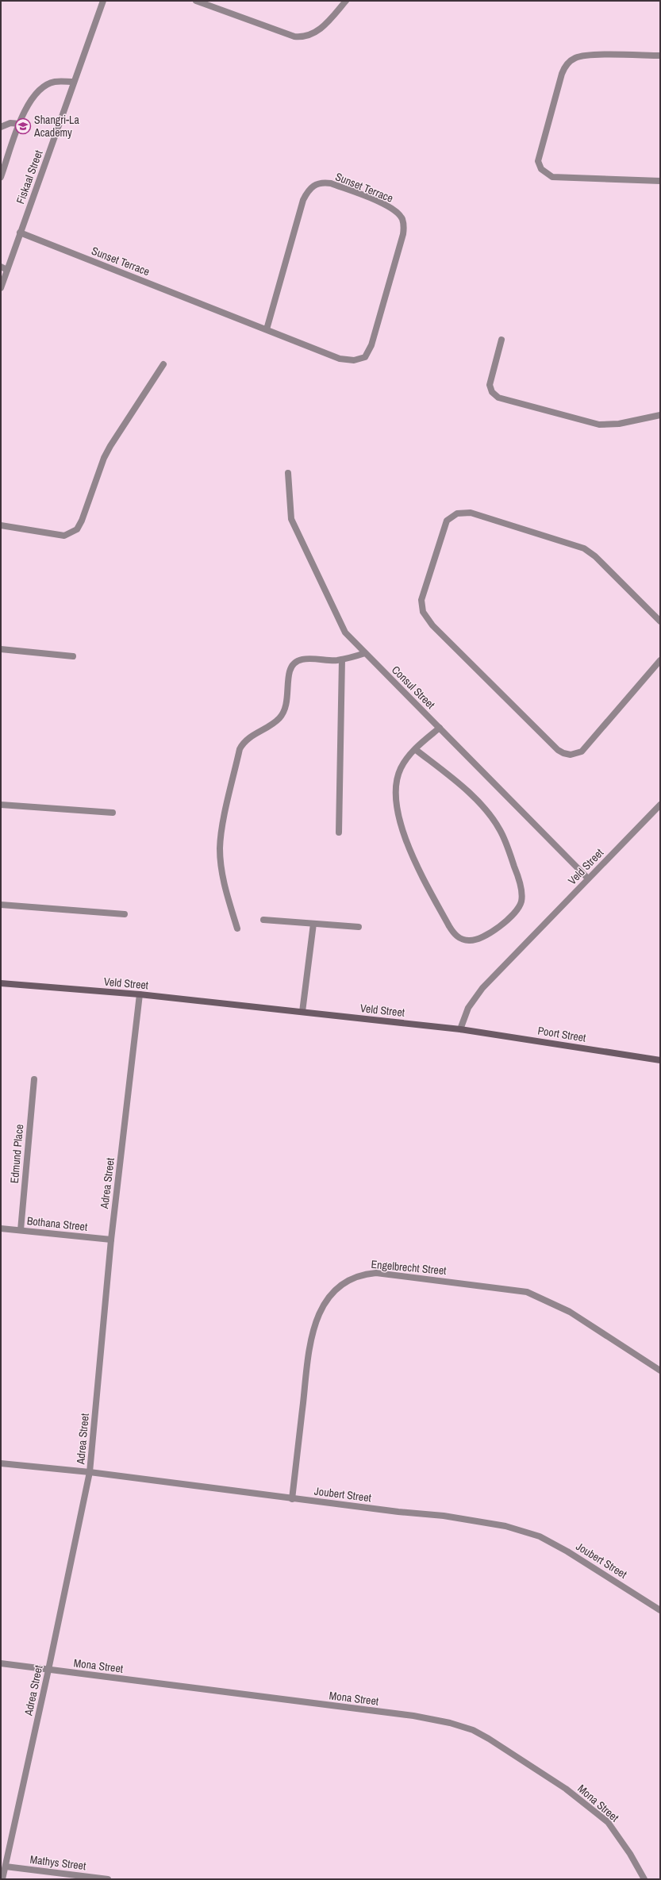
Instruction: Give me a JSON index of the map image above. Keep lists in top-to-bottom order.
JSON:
{
  "streets": {
    "street": [
      "Fiskaal Street",
      "Sunset Terrace",
      "Consul Street",
      "Veld Street",
      "Poort Street",
      "Edmund Place",
      "Adrea Street",
      "Bothana Street",
      "Engelbrecht Street",
      "Joubert Street",
      "Mona Street",
      "Mathys Street"
    ]
  },
  "crossings": [
    ["Fiskaal Street", "Sunset Terrace"],
    ["Consul Street", "Veld Street"],
    ["Veld Street", "Poort Street"],
    ["Veld Street", "Adrea Street"],
    ["Edmund Place", "Bothana Street"],
    ["Adrea Street", "Bothana Street"],
    ["Adrea Street", "Joubert Street"],
    ["Adrea Street", "Mona Street"],
    ["Adrea Street", "Mathys Street"],
    ["Engelbrecht Street", "Joubert Street"]
  ],
  "places": {
    "school or university": ["Shangri-La Academy"]
  }
}
